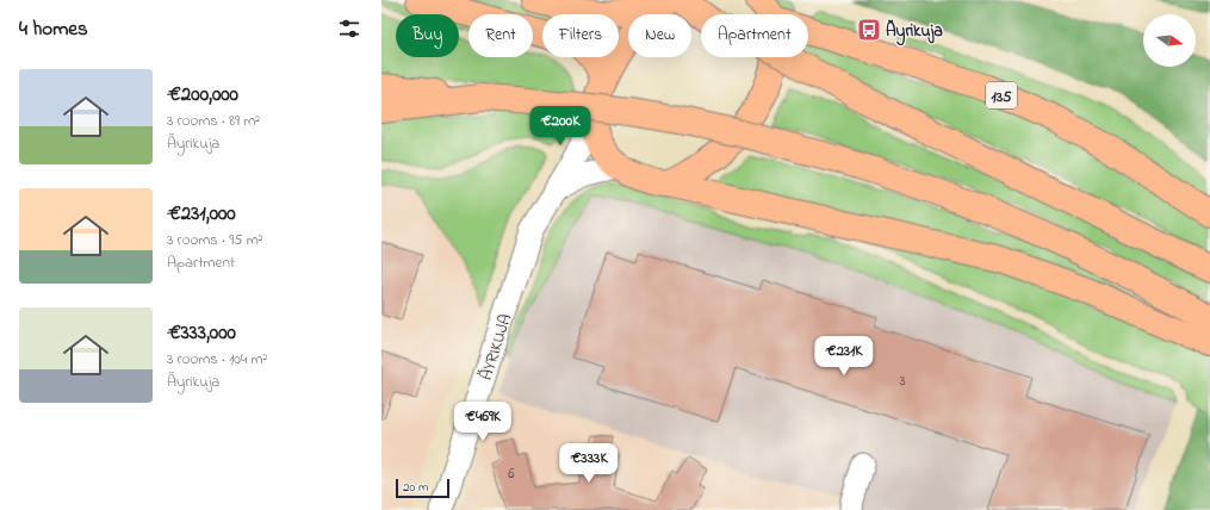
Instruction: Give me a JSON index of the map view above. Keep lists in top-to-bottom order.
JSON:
{
  "streets": {
    "main road": ["135"],
    "street": ["ÄYRIKUJA"]
  },
  "places": {
    "bus stop": ["Äyrikuja"]
  },
  "house_numbers": ["3", "6"],
  "scale_bar": "20 m",
  "north": "right",
  "page": {
    "heading": "4 homes",
    "chip": [
      "Buy",
      "Rent",
      "Filters",
      "New",
      "Apartment"
    ],
    "list": [
      {
        "name": "€200,000",
        "note": "3 rooms · 89 m² · Äyrikuja"
      },
      {
        "name": "€231,000",
        "note": "3 rooms · 95 m² · Apartment"
      },
      {
        "name": "€333,000",
        "note": "3 rooms · 104 m² · Äyrikuja"
      }
    ],
    "price": [
      "€200K",
      "€231K",
      "€469K",
      "€333K"
    ],
    "scale": "20 m"
  }
}
